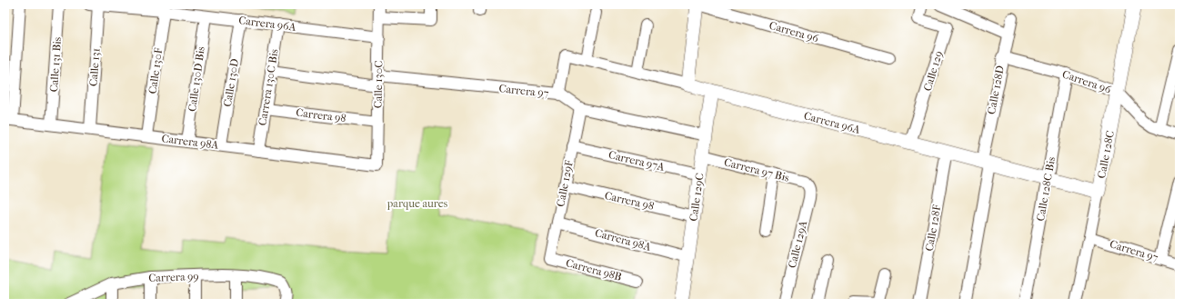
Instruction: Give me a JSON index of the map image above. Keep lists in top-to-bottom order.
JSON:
{
  "streets": {
    "street": [
      "Carrera 96A",
      "Carrera 96",
      "Calle 131 Bis",
      "Calle 131",
      "Calle 130F",
      "Calle 129",
      "Calle 130D Bis",
      "Calle 130D",
      "Calle 130C",
      "Carrera 130C Bis",
      "Calle 128D",
      "Carrera 97",
      "Carrera 98",
      "Carrera 98A",
      "Calle 128C",
      "Carrera 97A",
      "Carrera 97 Bis",
      "Calle 129F",
      "Calle 128C Bis",
      "Calle 129C",
      "Calle 128F",
      "Calle 129A",
      "Carrera 98B",
      "Carrera 99"
    ]
  },
  "crossings": [
    ["Carrera 96A", "Calle 131"],
    ["Carrera 96A", "Calle 130F"],
    ["Carrera 96A", "Calle 129"],
    ["Carrera 96A", "Calle 130D Bis"],
    ["Carrera 96A", "Calle 130D"],
    ["Carrera 96A", "Calle 130C"],
    ["Carrera 96A", "Carrera 130C Bis"],
    ["Carrera 96A", "Calle 128D"],
    ["Carrera 96A", "Carrera 97"],
    ["Carrera 96A", "Calle 128C"],
    ["Carrera 96A", "Calle 128C Bis"],
    ["Carrera 96A", "Calle 129C"],
    ["Carrera 96A", "Calle 128F"],
    ["Carrera 96", "Calle 128D"],
    ["Carrera 96", "Calle 128C"],
    ["Carrera 96", "Calle 128C Bis"],
    ["Calle 131 Bis", "Carrera 98A"],
    ["Calle 131", "Carrera 98A"],
    ["Calle 130F", "Carrera 98A"],
    ["Calle 130D Bis", "Carrera 98A"],
    ["Calle 130D", "Carrera 98A"],
    ["Calle 130C", "Carrera 97"],
    ["Calle 130C", "Carrera 98"],
    ["Calle 130C", "Carrera 98A"],
    ["Carrera 130C Bis", "Carrera 97"],
    ["Carrera 130C Bis", "Carrera 98"],
    ["Carrera 130C Bis", "Carrera 98A"],
    ["Carrera 97", "Calle 128C"],
    ["Carrera 97", "Calle 129F"],
    ["Carrera 97", "Calle 129C"],
    ["Carrera 98", "Calle 129F"],
    ["Carrera 98", "Calle 129C"],
    ["Carrera 98A", "Calle 129F"],
    ["Carrera 98A", "Calle 129C"],
    ["Carrera 97A", "Calle 129F"],
    ["Carrera 97A", "Calle 129C"],
    ["Carrera 97 Bis", "Calle 129C"],
    ["Carrera 97 Bis", "Calle 129A"],
    ["Calle 129F", "Carrera 98B"]
  ],
  "parks": ["parque aures"]
}
